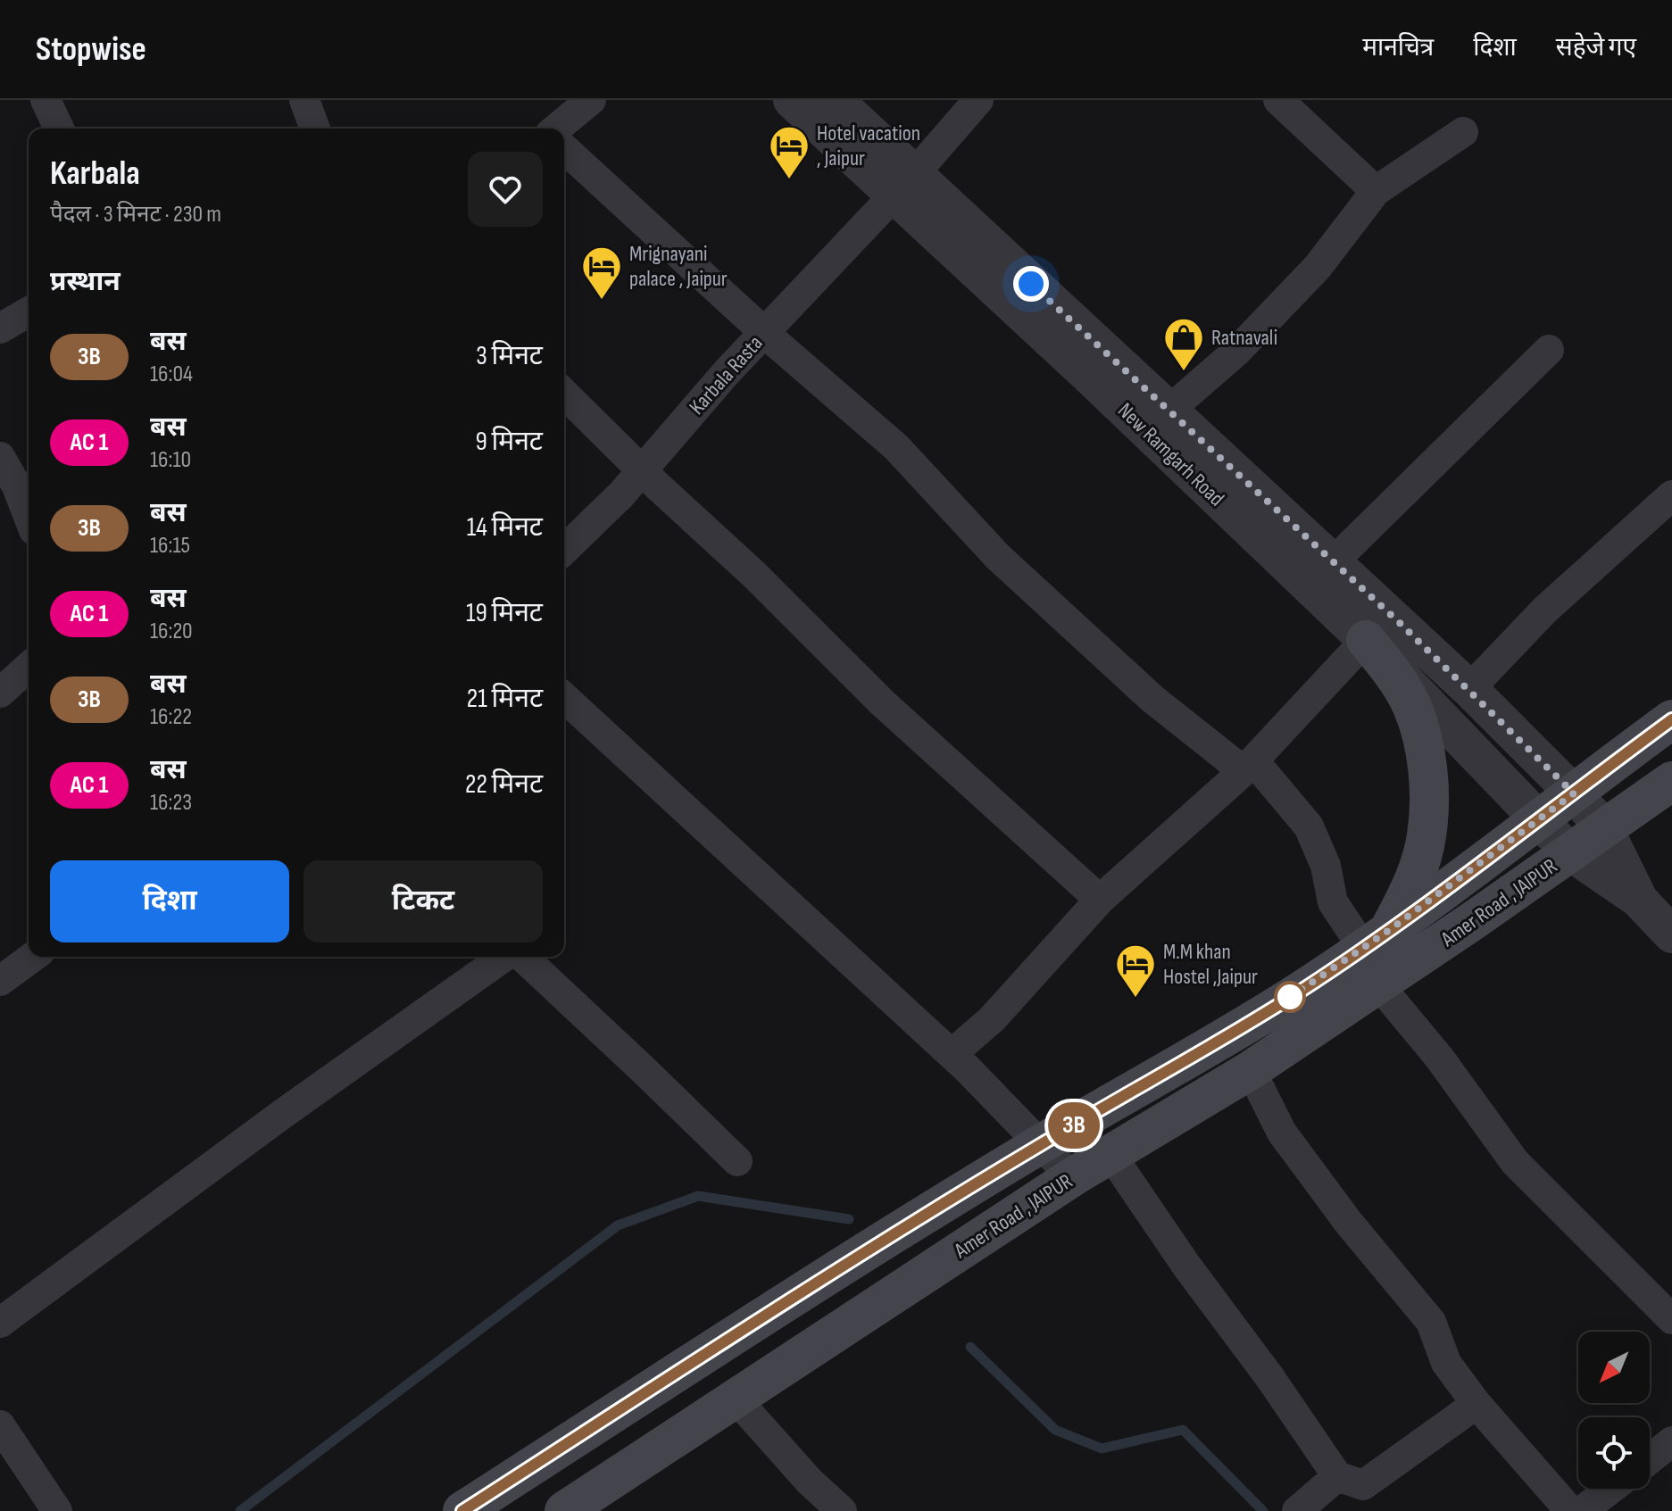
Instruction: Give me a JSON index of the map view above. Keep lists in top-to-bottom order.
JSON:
{
  "streets": {
    "main road": ["Amer Road , JAIPUR"],
    "street": ["Karbala Rasta", "New Ramgarh Road"]
  },
  "crossings": [
    ["Karbala Rasta", "New Ramgarh Road"],
    ["New Ramgarh Road", "Amer Road , JAIPUR"]
  ],
  "places": {
    "hotel": ["Hotel vacation , Jaipur", "Mrignayani palace , Jaipur", "M.M khan Hostel ,Jaipur"],
    "shop": ["Ratnavali"]
  },
  "lines": ["bus line 3B"],
  "north": "bottom left",
  "page": {
    "header": "Stopwise",
    "nav": ["मानचित्र", "दिशा", "सहेजे गए"],
    "on_map": "3B",
    "heading": [
      ["Karbala", "पैदल · 3 मिनट · 230 m"],
      "प्रस्थान"
    ],
    "list": [
      {
        "mark": "3B",
        "name": "बस",
        "note": "16:04",
        "value": "3 मिनट"
      },
      {
        "mark": "AC 1",
        "name": "बस",
        "note": "16:10",
        "value": "9 मिनट"
      },
      {
        "mark": "3B",
        "name": "बस",
        "note": "16:15",
        "value": "14 मिनट"
      },
      {
        "mark": "AC 1",
        "name": "बस",
        "note": "16:20",
        "value": "19 मिनट"
      },
      {
        "mark": "3B",
        "name": "बस",
        "note": "16:22",
        "value": "21 मिनट"
      },
      {
        "mark": "AC 1",
        "name": "बस",
        "note": "16:23",
        "value": "22 मिनट"
      }
    ],
    "buttons": ["दिशा", "टिकट"]
  }
}
